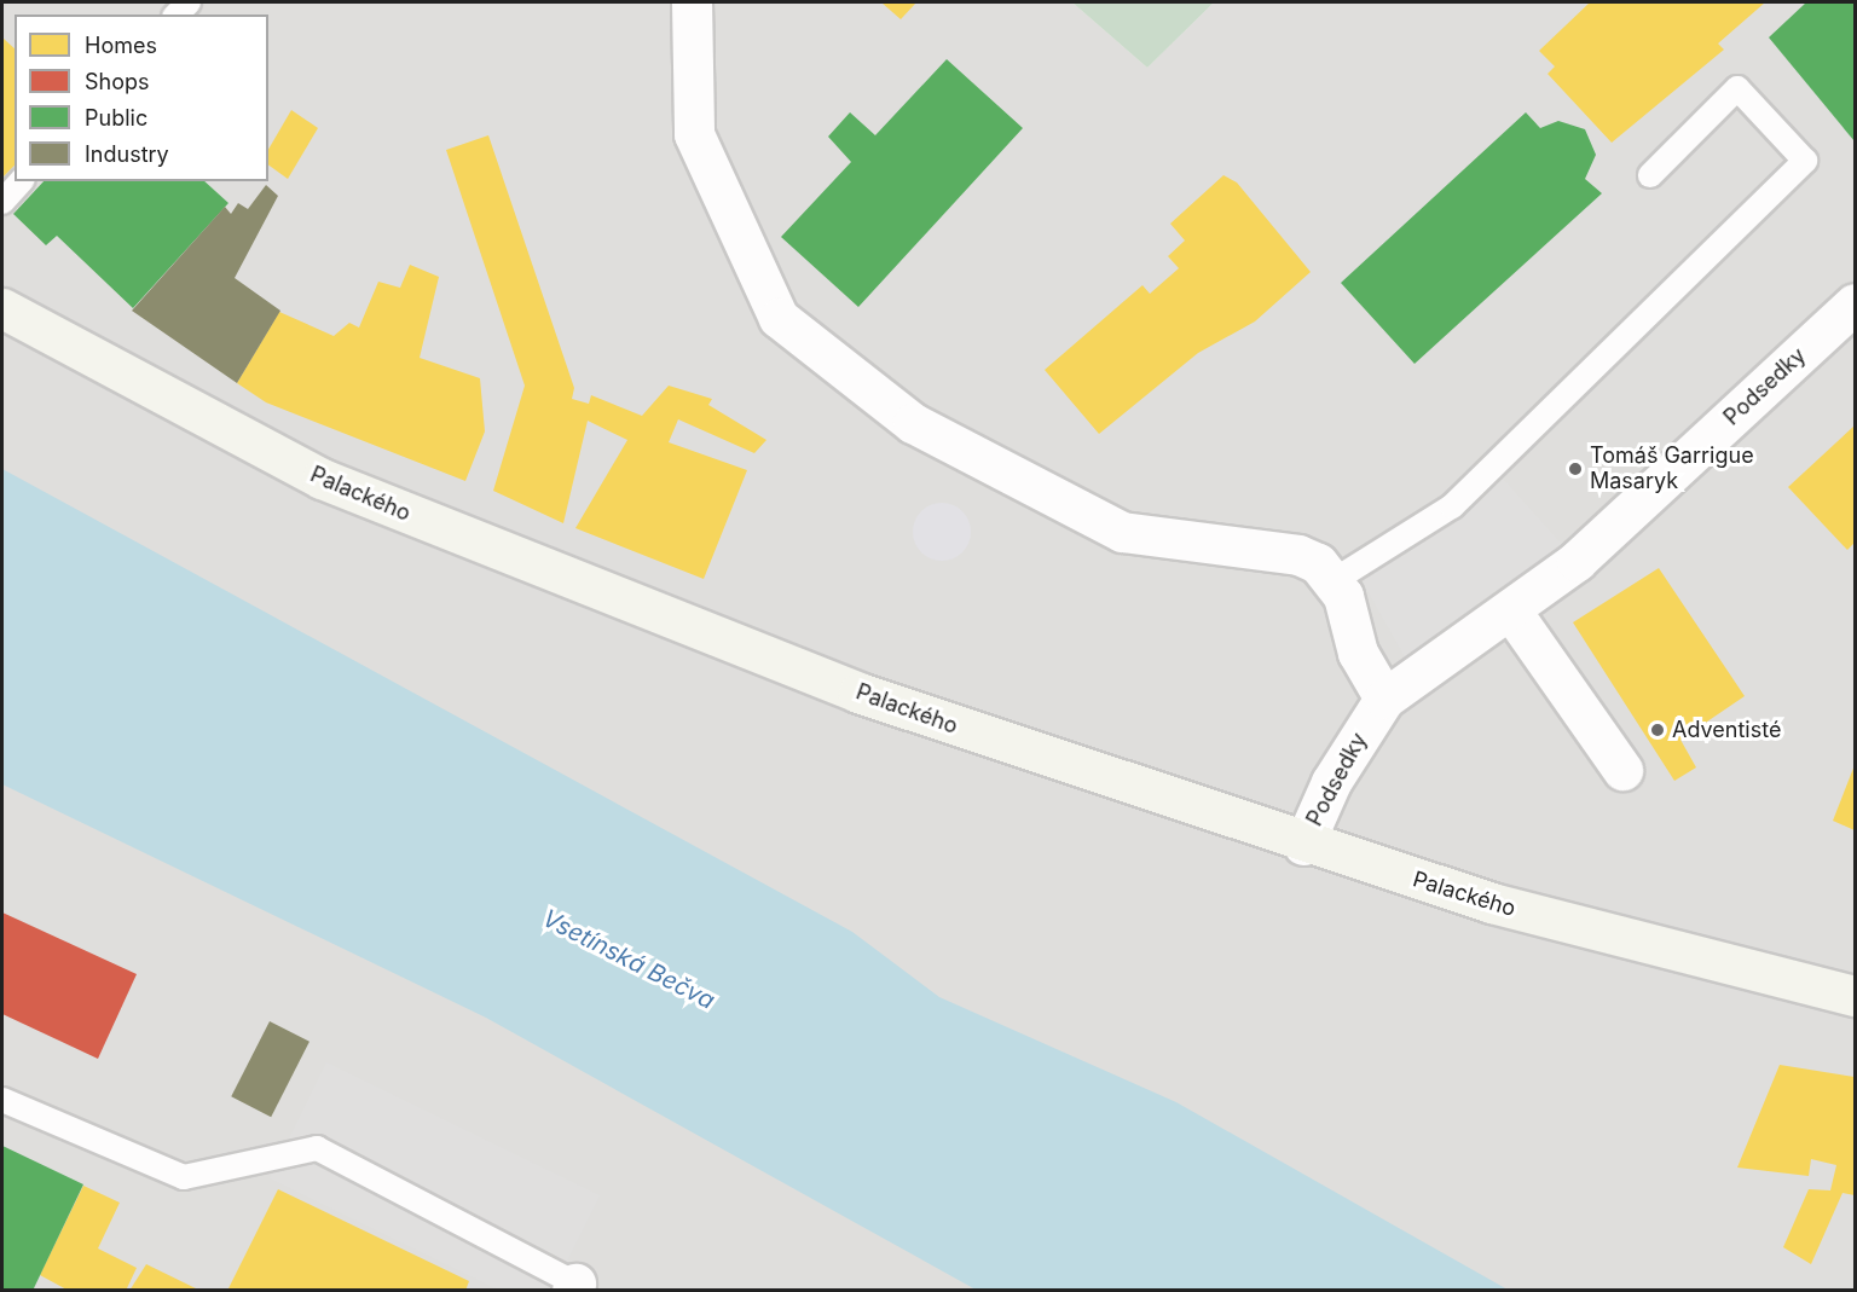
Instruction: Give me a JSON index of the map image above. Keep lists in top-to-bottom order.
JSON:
{
  "streets": {
    "street": ["Podsedky", "Palackého"]
  },
  "crossings": [
    ["Podsedky", "Palackého"]
  ],
  "water": ["Vsetínská Bečva"],
  "places": ["Tomáš Garrigue Masaryk", "Adventisté"],
  "legend": [
    "Homes",
    "Shops",
    "Public",
    "Industry"
  ]
}
